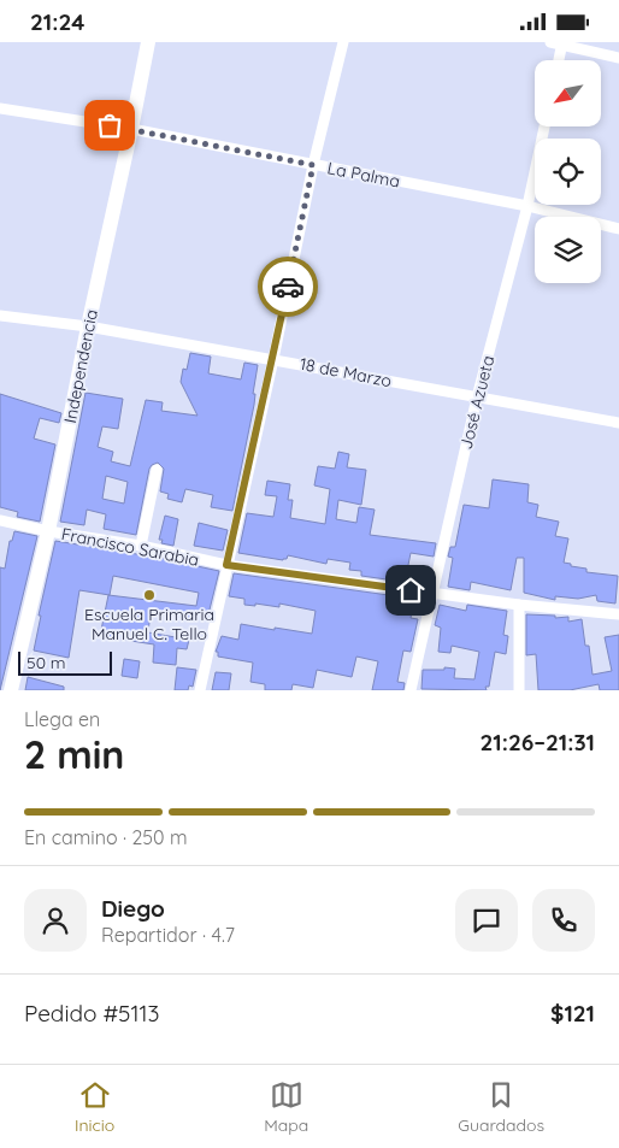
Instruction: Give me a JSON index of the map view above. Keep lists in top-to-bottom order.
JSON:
{
  "streets": {
    "main road": ["Independencia"],
    "street": [
      "La Palma",
      "18 de Marzo",
      "José Azueta",
      "Francisco Sarabia"
    ]
  },
  "crossings": [
    ["La Palma", "Independencia"],
    ["La Palma", "José Azueta"],
    ["Independencia", "18 de Marzo"],
    ["Independencia", "Francisco Sarabia"],
    ["18 de Marzo", "José Azueta"],
    ["José Azueta", "Francisco Sarabia"]
  ],
  "places": ["Escuela Primaria Manuel C. Tello"],
  "scale_bar": "50 m",
  "north": "bottom left",
  "page": {
    "status": "21:24",
    "scale": "50 m",
    "heading": ["2 min", "Llega en", "21:26–21:31"],
    "panel": [
      "Diego",
      "Repartidor · 4.7",
      "Pedido #5113",
      "$121"
    ],
    "bar": "En camino · 250 m",
    "tabs": ["Inicio", "Mapa", "Guardados"]
  }
}
